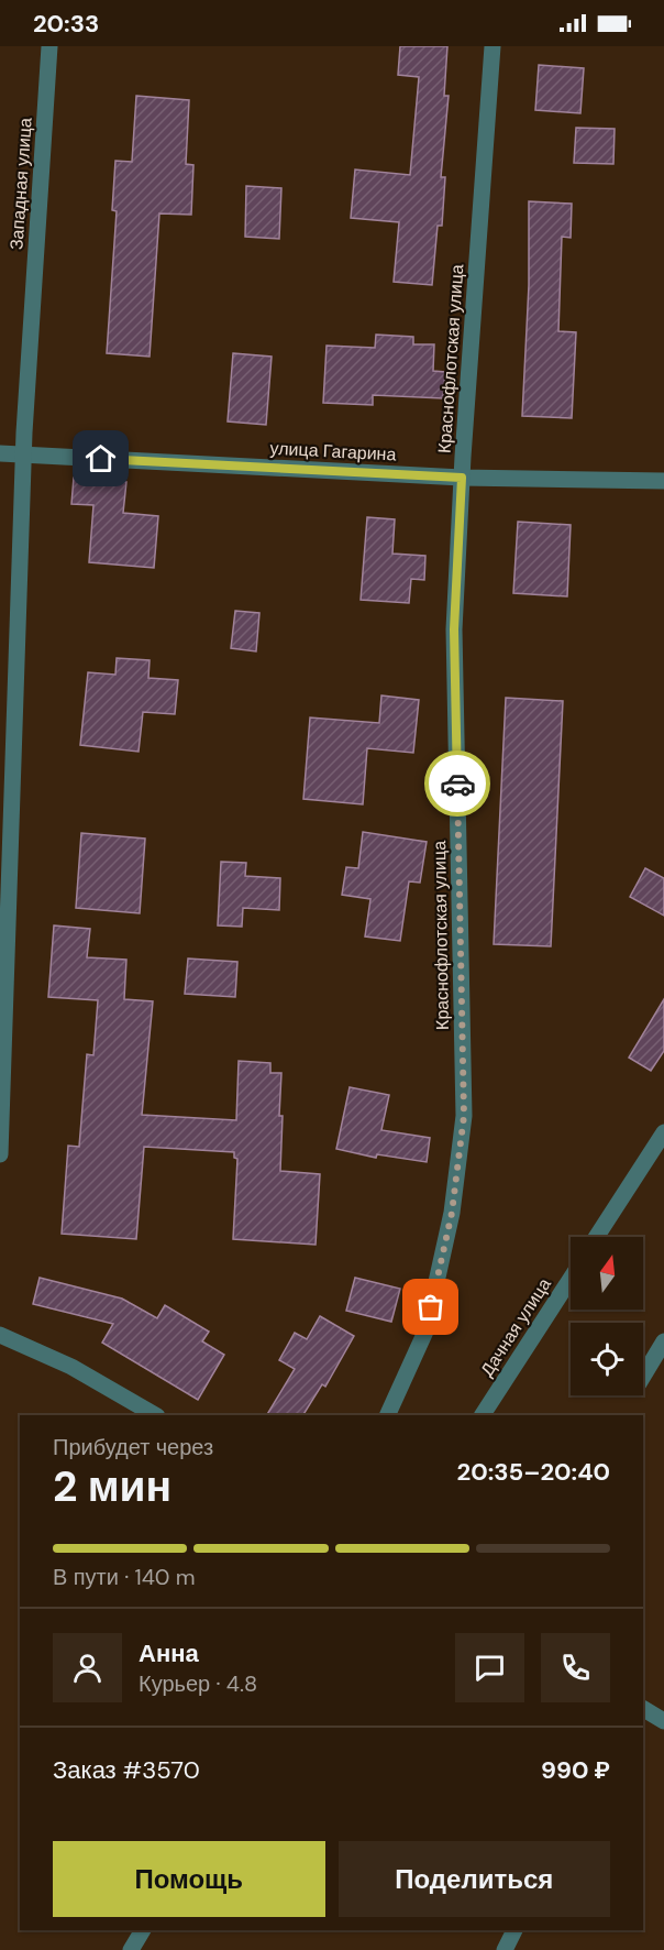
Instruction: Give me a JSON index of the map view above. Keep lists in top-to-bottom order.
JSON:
{
  "streets": {
    "street": [
      "Западная улица",
      "Краснофлотская улица",
      "улица Гагарина",
      "Дачная улица"
    ]
  },
  "crossings": [
    ["Западная улица", "улица Гагарина"],
    ["Краснофлотская улица", "улица Гагарина"]
  ],
  "north": "top",
  "page": {
    "status": "20:33",
    "heading": ["2 мин", "Прибудет через", "20:35–20:40"],
    "panel": [
      "Анна",
      "Курьер · 4.8",
      "Заказ #3570",
      "990 ₽"
    ],
    "bar": "В пути · 140 m",
    "buttons": ["Помощь", "Поделиться"]
  }
}
